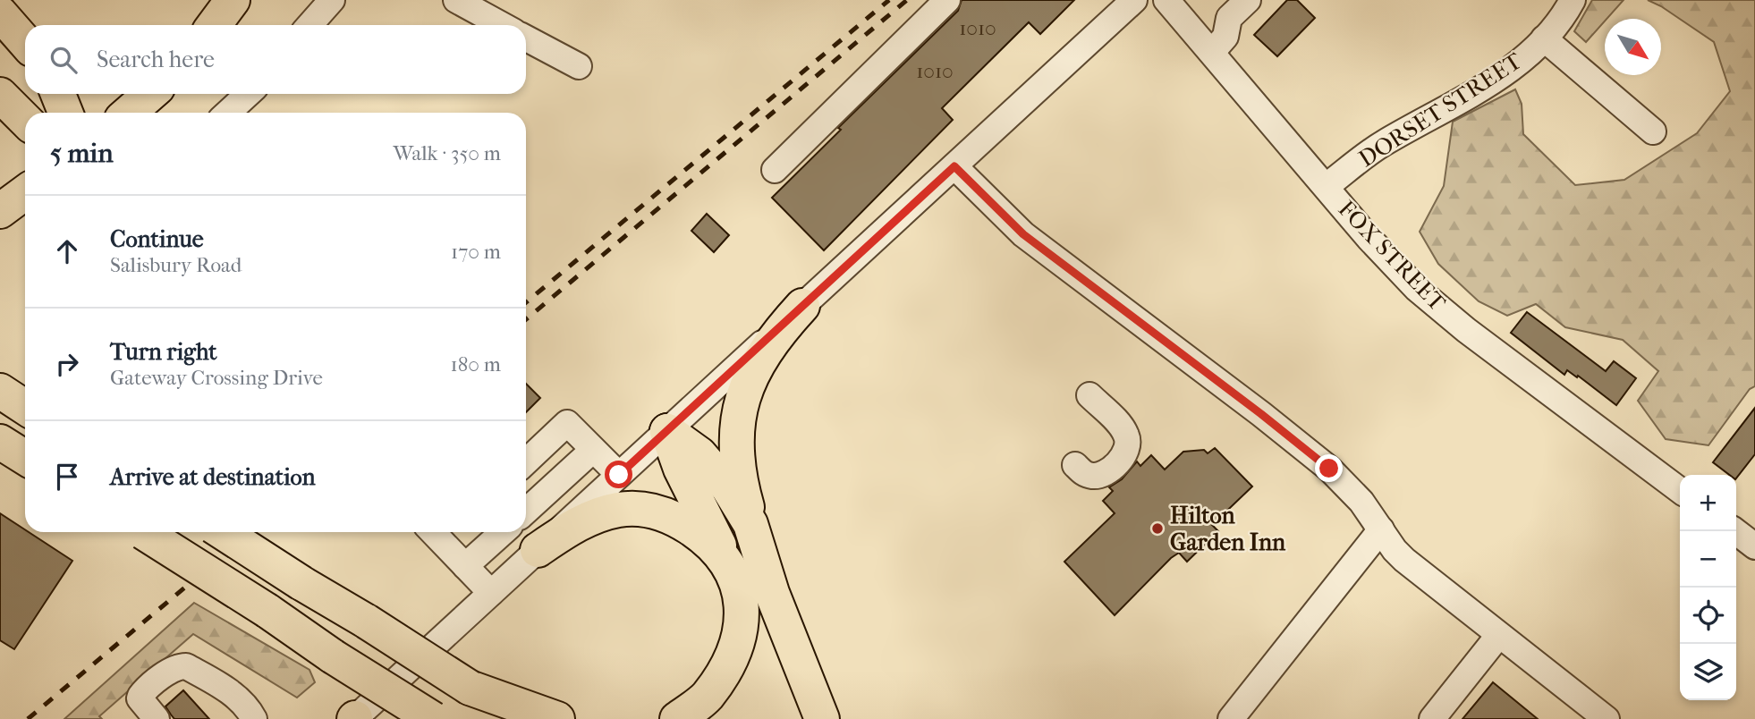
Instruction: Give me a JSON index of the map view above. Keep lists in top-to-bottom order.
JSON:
{
  "streets": {
    "street": ["DORSET STREET", "FOX STREET"]
  },
  "crossings": [
    ["DORSET STREET", "FOX STREET"]
  ],
  "places": ["Hilton Garden Inn"],
  "house_numbers": ["1010", "1010"],
  "north": "bottom right",
  "page": {
    "search": "Search here",
    "heading": ["5 min", "Walk · 350 m"],
    "list": [
      ["Continue", "Salisbury Road", "170 m"],
      ["Turn right", "Gateway Crossing Drive", "180 m"],
      "Arrive at destination"
    ],
    "map_buttons": ["+", "−"]
  }
}
